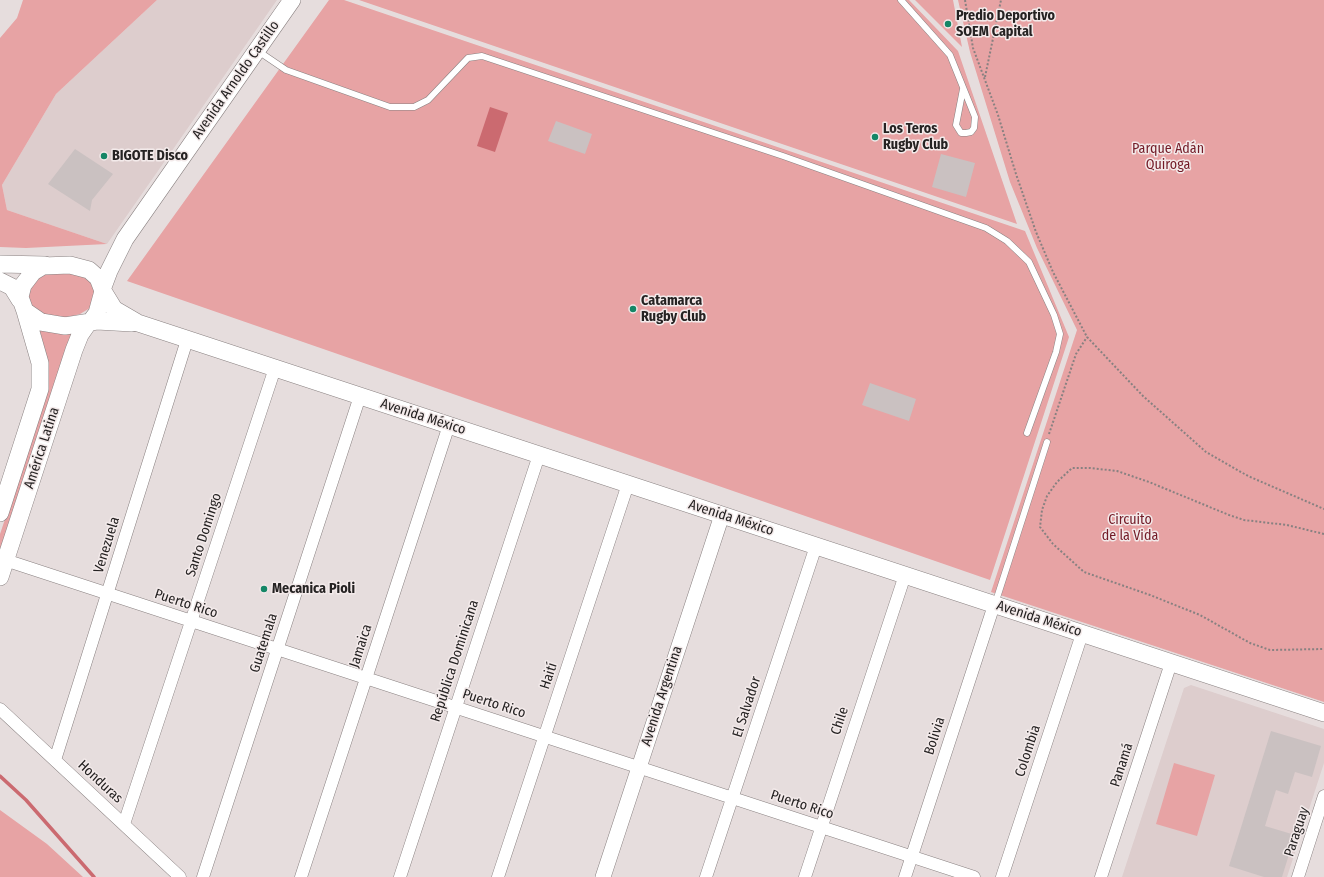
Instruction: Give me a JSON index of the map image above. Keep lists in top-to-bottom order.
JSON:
{
  "streets": {
    "main road": ["Avenida Arnoldo Castillo", "Avenida México", "América Latina"],
    "street": [
      "Santo Domingo",
      "Venezuela",
      "Puerto Rico",
      "Guatemala",
      "Jamaica",
      "República Dominicana",
      "Haití",
      "Avenida Argentina",
      "El Salvador",
      "Chile",
      "Bolivia",
      "Colombia",
      "Panamá",
      "Honduras",
      "Paraguay"
    ]
  },
  "crossings": [
    ["Avenida Arnoldo Castillo", "Avenida México"],
    ["Avenida Arnoldo Castillo", "América Latina"],
    ["Avenida México", "América Latina"],
    ["Avenida México", "Santo Domingo"],
    ["Avenida México", "Venezuela"],
    ["Avenida México", "Guatemala"],
    ["Avenida México", "Jamaica"],
    ["Avenida México", "República Dominicana"],
    ["Avenida México", "Haití"],
    ["Avenida México", "Avenida Argentina"],
    ["Avenida México", "El Salvador"],
    ["Avenida México", "Chile"],
    ["Avenida México", "Bolivia"],
    ["Avenida México", "Colombia"],
    ["Avenida México", "Panamá"],
    ["América Latina", "Puerto Rico"],
    ["Santo Domingo", "Puerto Rico"],
    ["Santo Domingo", "Honduras"],
    ["Venezuela", "Puerto Rico"],
    ["Venezuela", "Honduras"],
    ["Puerto Rico", "Guatemala"],
    ["Puerto Rico", "Jamaica"],
    ["Puerto Rico", "República Dominicana"],
    ["Puerto Rico", "Haití"],
    ["Puerto Rico", "Avenida Argentina"],
    ["Puerto Rico", "El Salvador"],
    ["Puerto Rico", "Chile"],
    ["Puerto Rico", "Bolivia"]
  ],
  "parks": ["Parque Adán Quiroga", "Circuito de la Vida"],
  "places": [
    "Predio Deportivo SOEM Capital",
    "Los Teros Rugby Club",
    "BIGOTE Disco",
    "Catamarca Rugby Club",
    "Mecanica Pioli"
  ]
}
